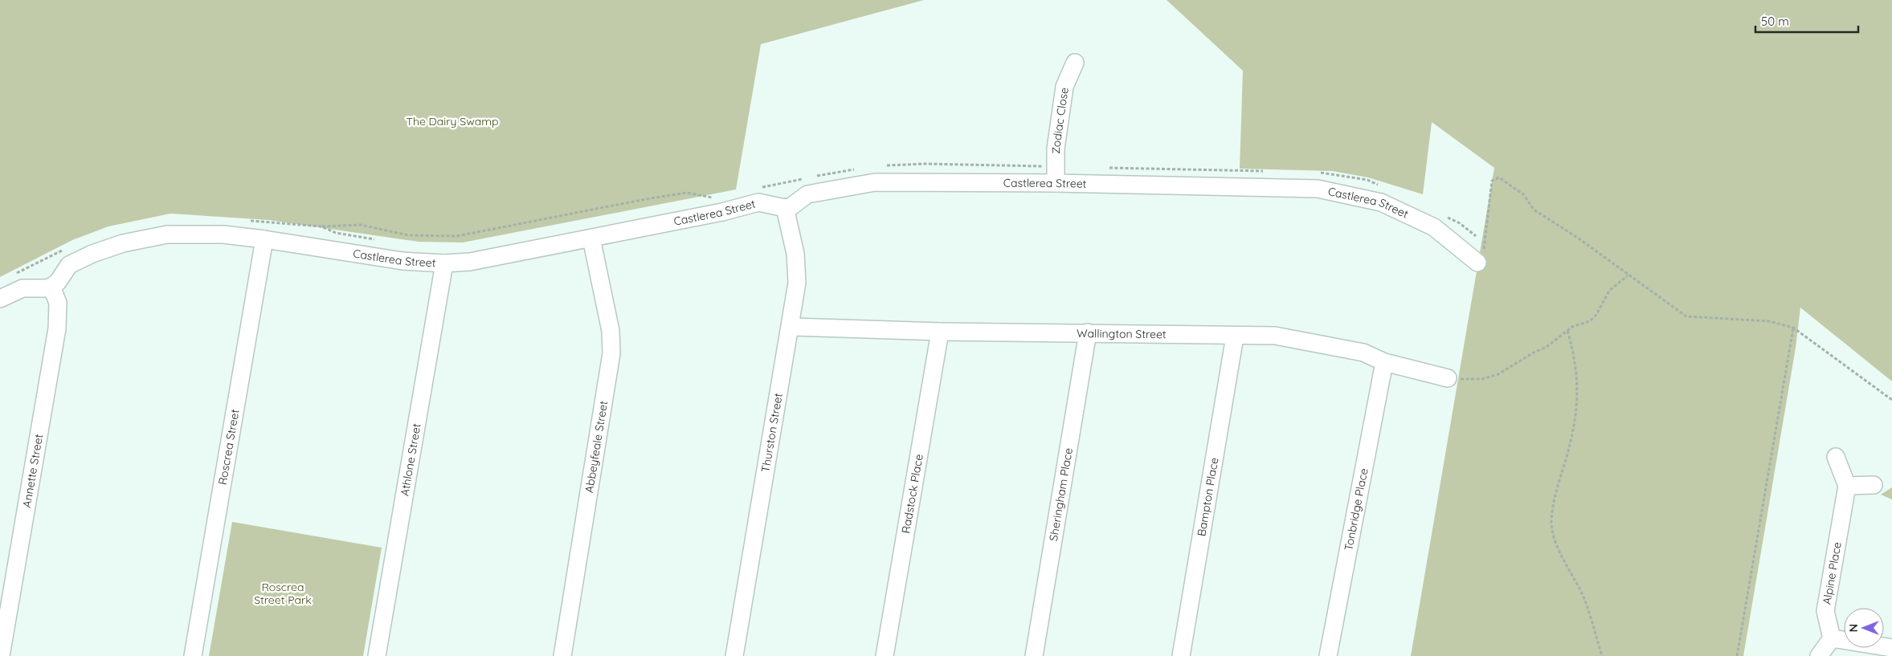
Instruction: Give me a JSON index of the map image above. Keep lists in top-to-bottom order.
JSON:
{
  "streets": {
    "street": [
      "Zodiac Close",
      "Castlerea Street",
      "Wallington Street",
      "Thurston Street",
      "Roscrea Street",
      "Abbeyfeale Street",
      "Athlone Street",
      "Annette Street",
      "Radstock Place",
      "Sheringham Place",
      "Bampton Place",
      "Tonbridge Place",
      "Alpine Place"
    ]
  },
  "crossings": [
    ["Zodiac Close", "Castlerea Street"],
    ["Castlerea Street", "Thurston Street"],
    ["Castlerea Street", "Roscrea Street"],
    ["Castlerea Street", "Abbeyfeale Street"],
    ["Castlerea Street", "Athlone Street"],
    ["Castlerea Street", "Annette Street"],
    ["Wallington Street", "Thurston Street"],
    ["Wallington Street", "Radstock Place"],
    ["Wallington Street", "Sheringham Place"],
    ["Wallington Street", "Bampton Place"],
    ["Wallington Street", "Tonbridge Place"]
  ],
  "parks": ["The Dairy Swamp", "Roscrea Street Park"],
  "scale_bar": "50 m",
  "north": "left"
}
